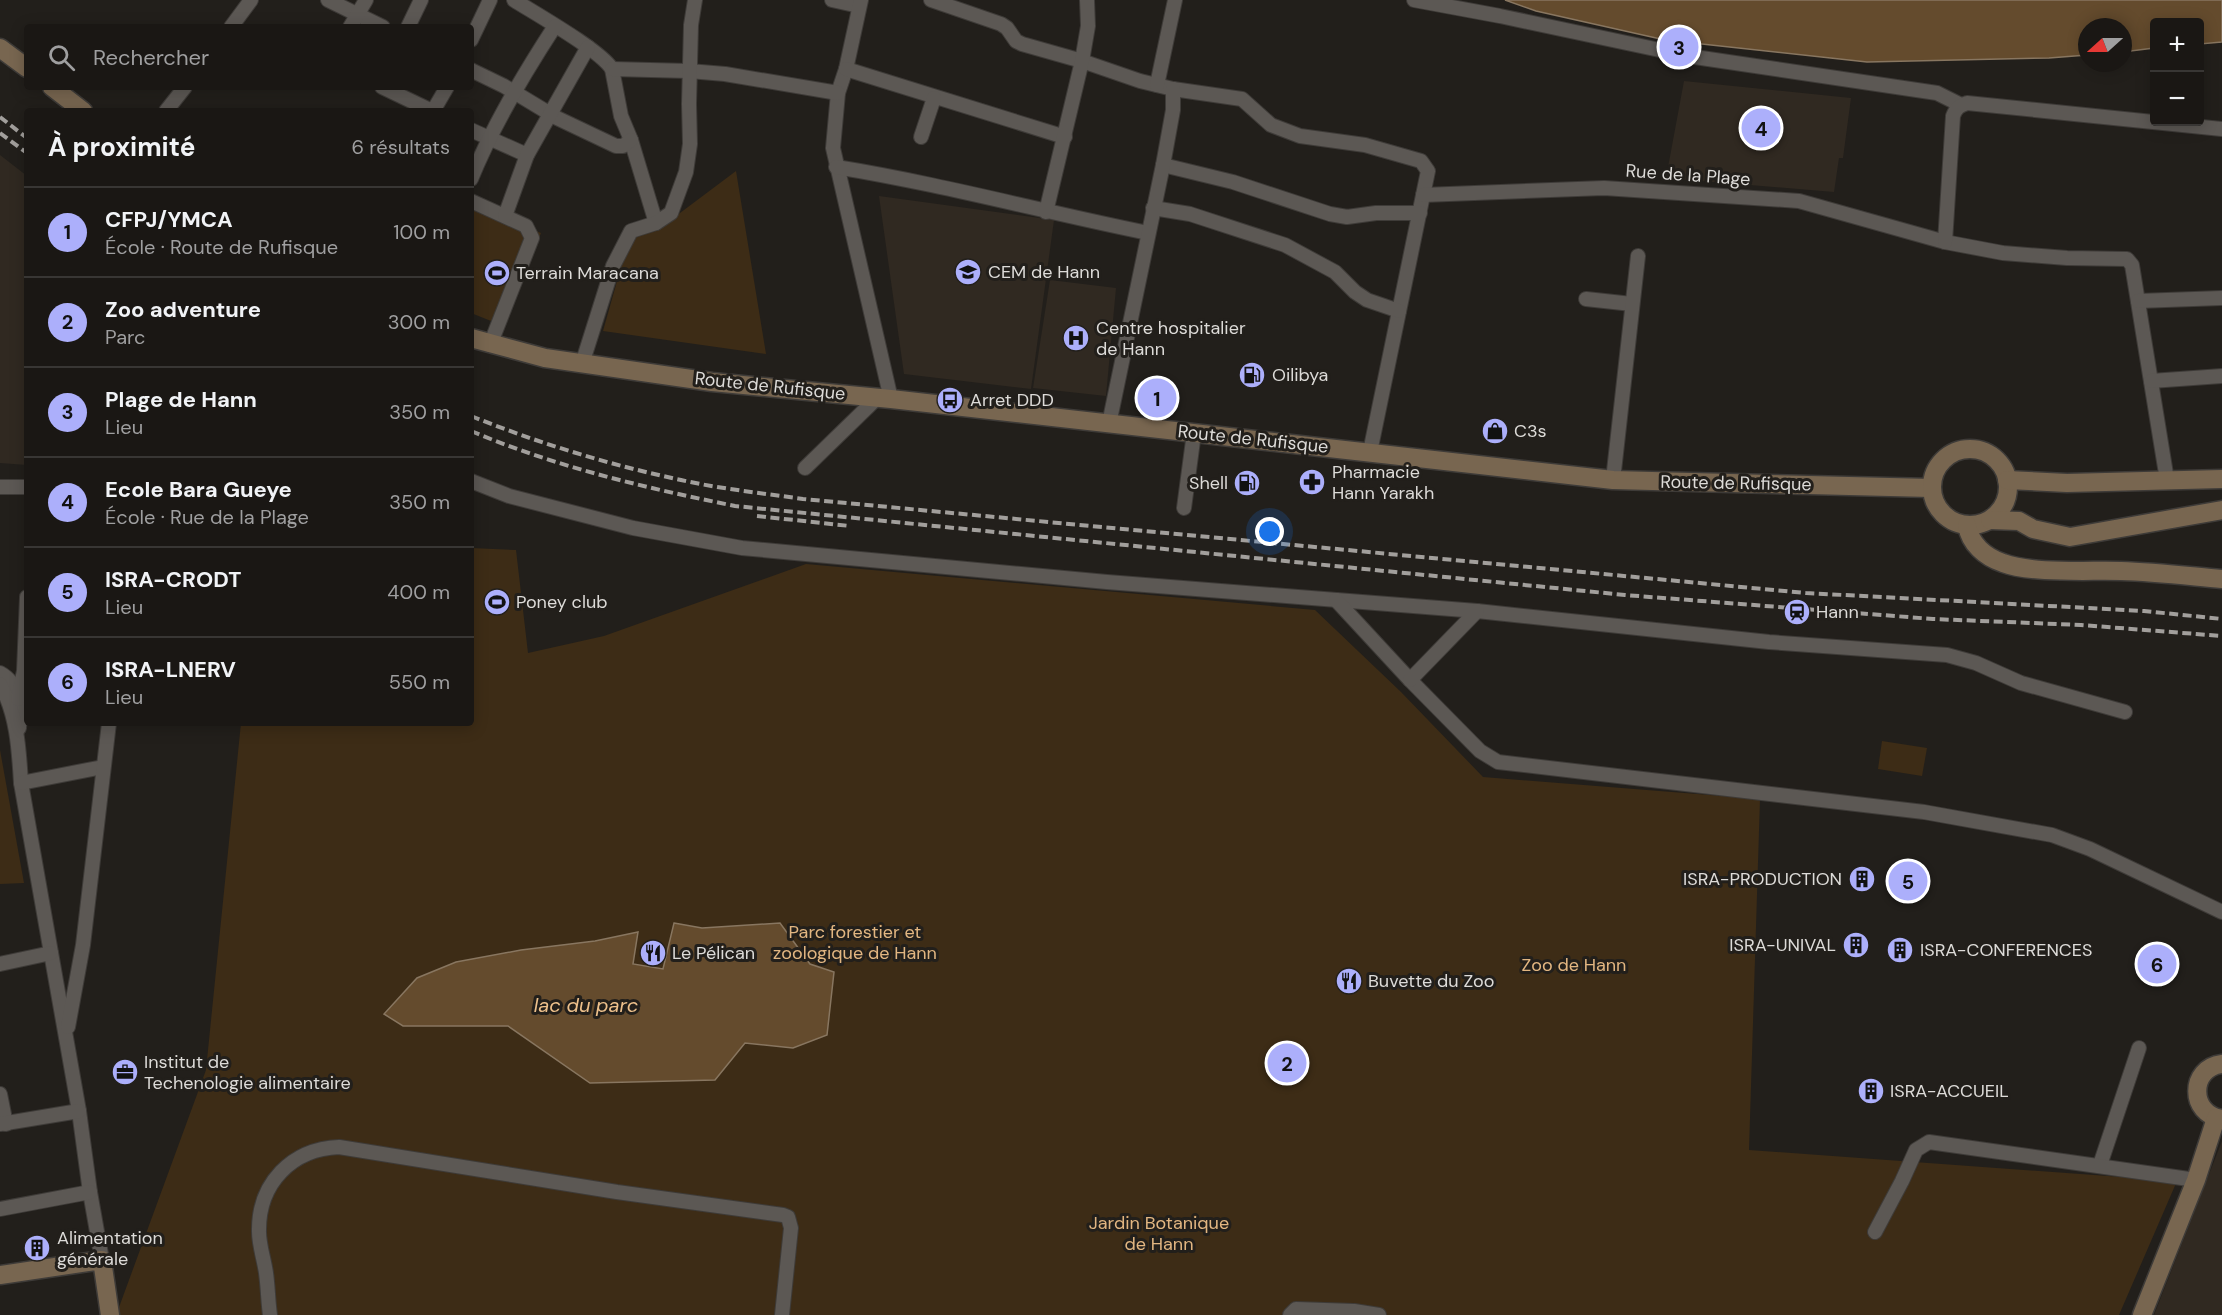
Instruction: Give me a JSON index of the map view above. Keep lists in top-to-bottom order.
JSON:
{
  "streets": {
    "main road": ["Route de Rufisque"],
    "street": ["Rue de la Plage"]
  },
  "water": ["lac du parc"],
  "parks": ["Parc forestier et zoologique de Hann", "Zoo de Hann", "Jardin Botanique de Hann"],
  "places": {
    "school or university": ["CEM de Hann"],
    "sports": ["Terrain Maracana", "Poney club"],
    "hospital": ["Centre hospitalier de Hann"],
    "fuel station": ["Oilibya", "Shell"],
    "bus stop": ["Arret DDD"],
    "shop": ["C3s"],
    "pharmacy": ["Pharmacie Hann Yarakh"],
    "station": ["Hann"],
    "building": [
      "ISRA-PRODUCTION",
      "ISRA-UNIVAL",
      "ISRA-CONFERENCES",
      "ISRA-ACCUEIL",
      "Alimentation générale"
    ],
    "restaurant": ["Le Pélican", "Buvette du Zoo"],
    "office": ["Institut de Techenologie alimentaire"]
  },
  "north": "left",
  "page": {
    "map_buttons": ["+", "−"],
    "search": "Rechercher",
    "pins": [
      "3",
      "4",
      "1",
      "5",
      "6",
      "2"
    ],
    "heading": ["À proximité", "6 résultats"],
    "list": [
      {
        "mark": "1",
        "name": "CFPJ/YMCA",
        "note": "École · Route de Rufisque",
        "value": "100 m"
      },
      {
        "mark": "2",
        "name": "Zoo adventure",
        "note": "Parc",
        "value": "300 m"
      },
      {
        "mark": "3",
        "name": "Plage de Hann",
        "note": "Lieu",
        "value": "350 m"
      },
      {
        "mark": "4",
        "name": "Ecole Bara Gueye",
        "note": "École · Rue de la Plage",
        "value": "350 m"
      },
      {
        "mark": "5",
        "name": "ISRA-CRODT",
        "note": "Lieu",
        "value": "400 m"
      },
      {
        "mark": "6",
        "name": "ISRA-LNERV",
        "note": "Lieu",
        "value": "550 m"
      }
    ]
  }
}
